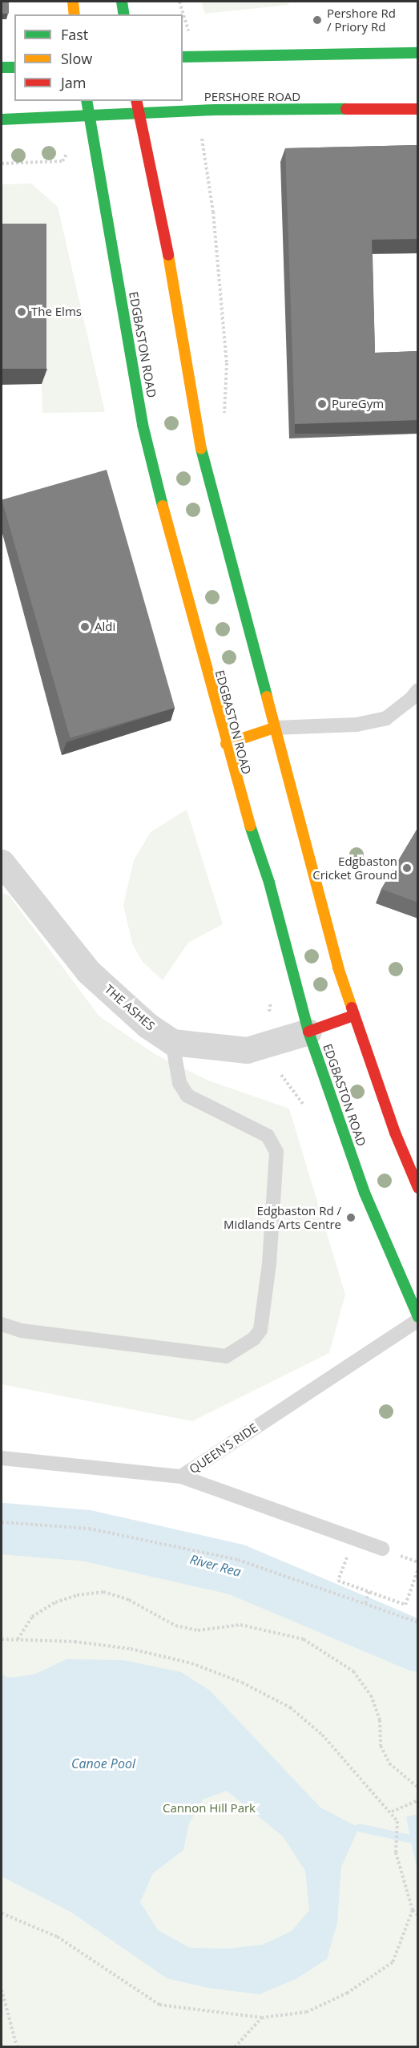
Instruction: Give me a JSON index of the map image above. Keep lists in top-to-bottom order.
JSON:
{
  "streets": {
    "main road": ["PERSHORE ROAD", "EDGBASTON ROAD"],
    "street": ["THE ASHES"],
    "lane": ["QUEEN'S RIDE"]
  },
  "crossings": [
    ["PERSHORE ROAD", "EDGBASTON ROAD"],
    ["EDGBASTON ROAD", "THE ASHES"],
    ["EDGBASTON ROAD", "QUEEN'S RIDE"]
  ],
  "water": ["River Rea", "Canoe Pool"],
  "parks": ["Cannon Hill Park"],
  "places": [
    "Pershore Rd / Priory Rd",
    "The Elms",
    "PureGym",
    "Aldi",
    "Edgbaston Cricket Ground",
    "Edgbaston Rd / Midlands Arts Centre"
  ],
  "legend": ["Fast", "Slow", "Jam"]
}
